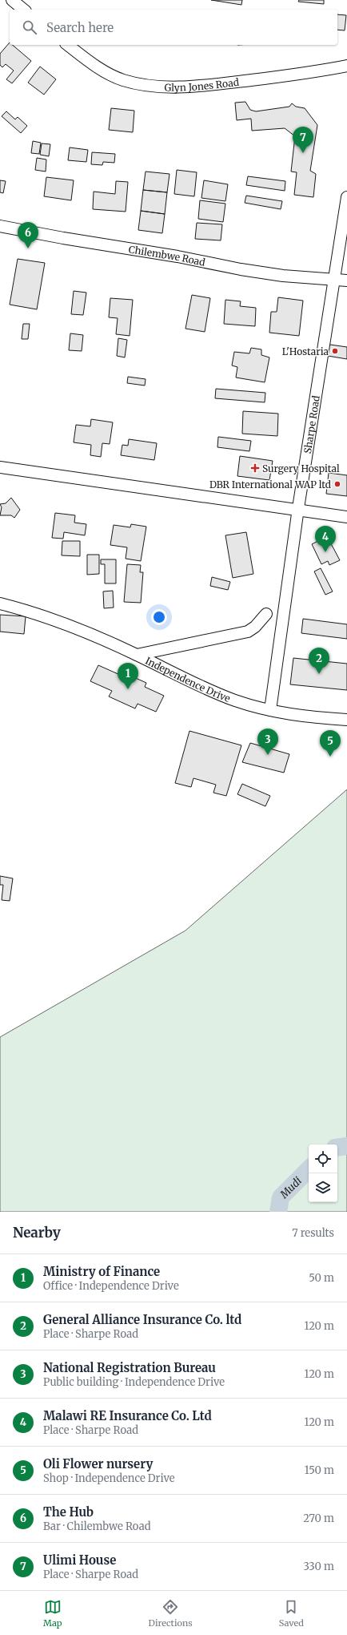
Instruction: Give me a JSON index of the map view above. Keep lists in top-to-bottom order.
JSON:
{
  "streets": {
    "street": [
      "Glyn Jones Road",
      "Chilembwe Road",
      "Sharpe Road",
      "Independence Drive"
    ]
  },
  "crossings": [
    ["Chilembwe Road", "Sharpe Road"],
    ["Sharpe Road", "Independence Drive"]
  ],
  "water": ["Mudi"],
  "places": {
    "other": ["L'Hostaria", "DBR International WAP ltd"],
    "health": ["Surgery Hospital"]
  },
  "page": {
    "search": "Search here",
    "pins": [
      "7",
      "6",
      "4",
      "2",
      "1",
      "3",
      "5"
    ],
    "heading": ["Nearby", "7 results"],
    "list": [
      {
        "mark": "1",
        "name": "Ministry of Finance",
        "note": "Office · Independence Drive",
        "value": "50 m"
      },
      {
        "mark": "2",
        "name": "General Alliance Insurance Co. ltd",
        "note": "Place · Sharpe Road",
        "value": "120 m"
      },
      {
        "mark": "3",
        "name": "National Registration Bureau",
        "note": "Public building · Independence Drive",
        "value": "120 m"
      },
      {
        "mark": "4",
        "name": "Malawi RE Insurance Co. Ltd",
        "note": "Place · Sharpe Road",
        "value": "120 m"
      },
      {
        "mark": "5",
        "name": "Oli Flower nursery",
        "note": "Shop · Independence Drive",
        "value": "150 m"
      },
      {
        "mark": "6",
        "name": "The Hub",
        "note": "Bar · Chilembwe Road",
        "value": "270 m"
      },
      {
        "mark": "7",
        "name": "Ulimi House",
        "note": "Place · Sharpe Road",
        "value": "330 m"
      }
    ],
    "nav": ["Map", "Directions", "Saved"]
  }
}
